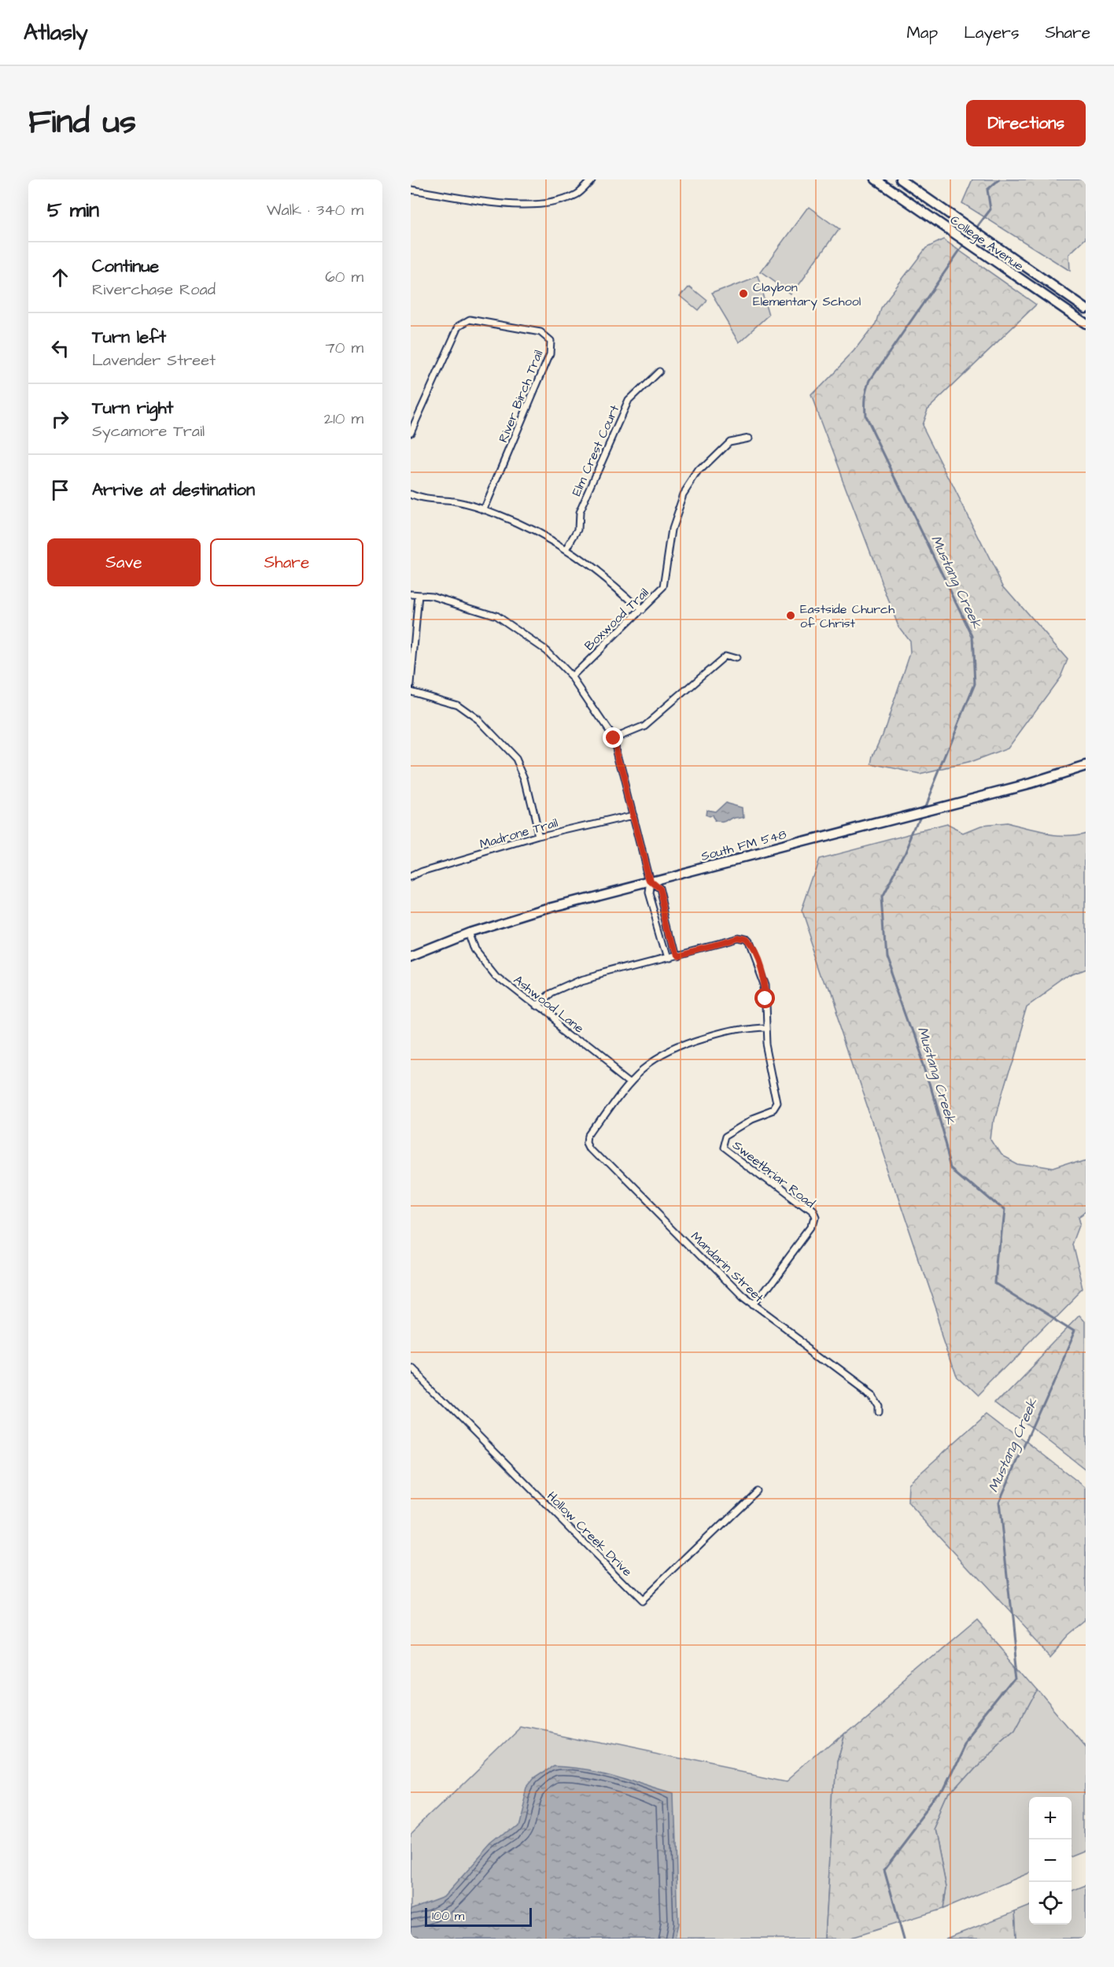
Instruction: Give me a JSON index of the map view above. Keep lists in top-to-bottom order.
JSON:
{
  "streets": {
    "main road": ["College Avenue", "South FM 548"],
    "street": [
      "River Birch Trail",
      "Elm Crest Court",
      "Boxwood Trail",
      "Madrone Trail",
      "Ashwood Lane",
      "Sweetbriar Road",
      "Mandarin Street",
      "Hollow Creek Drive"
    ]
  },
  "crossings": [
    ["South FM 548", "Ashwood Lane"],
    ["Ashwood Lane", "Mandarin Street"],
    ["Sweetbriar Road", "Mandarin Street"]
  ],
  "water": ["Mustang Creek"],
  "places": ["Claybon Elementary School", "Eastside Church of Christ"],
  "scale_bar": "100 m",
  "page": {
    "header": "Atlasly",
    "nav": ["Map", "Layers", "Share"],
    "title": "Find us",
    "buttons": [
      "Directions",
      ["Save", "Share"]
    ],
    "heading": ["5 min", "Walk · 340 m"],
    "list": [
      ["Continue", "Riverchase Road", "60 m"],
      ["Turn left", "Lavender Street", "70 m"],
      ["Turn right", "Sycamore Trail", "210 m"],
      "Arrive at destination"
    ],
    "map_buttons": ["+", "−"],
    "scale": "100 m"
  }
}
